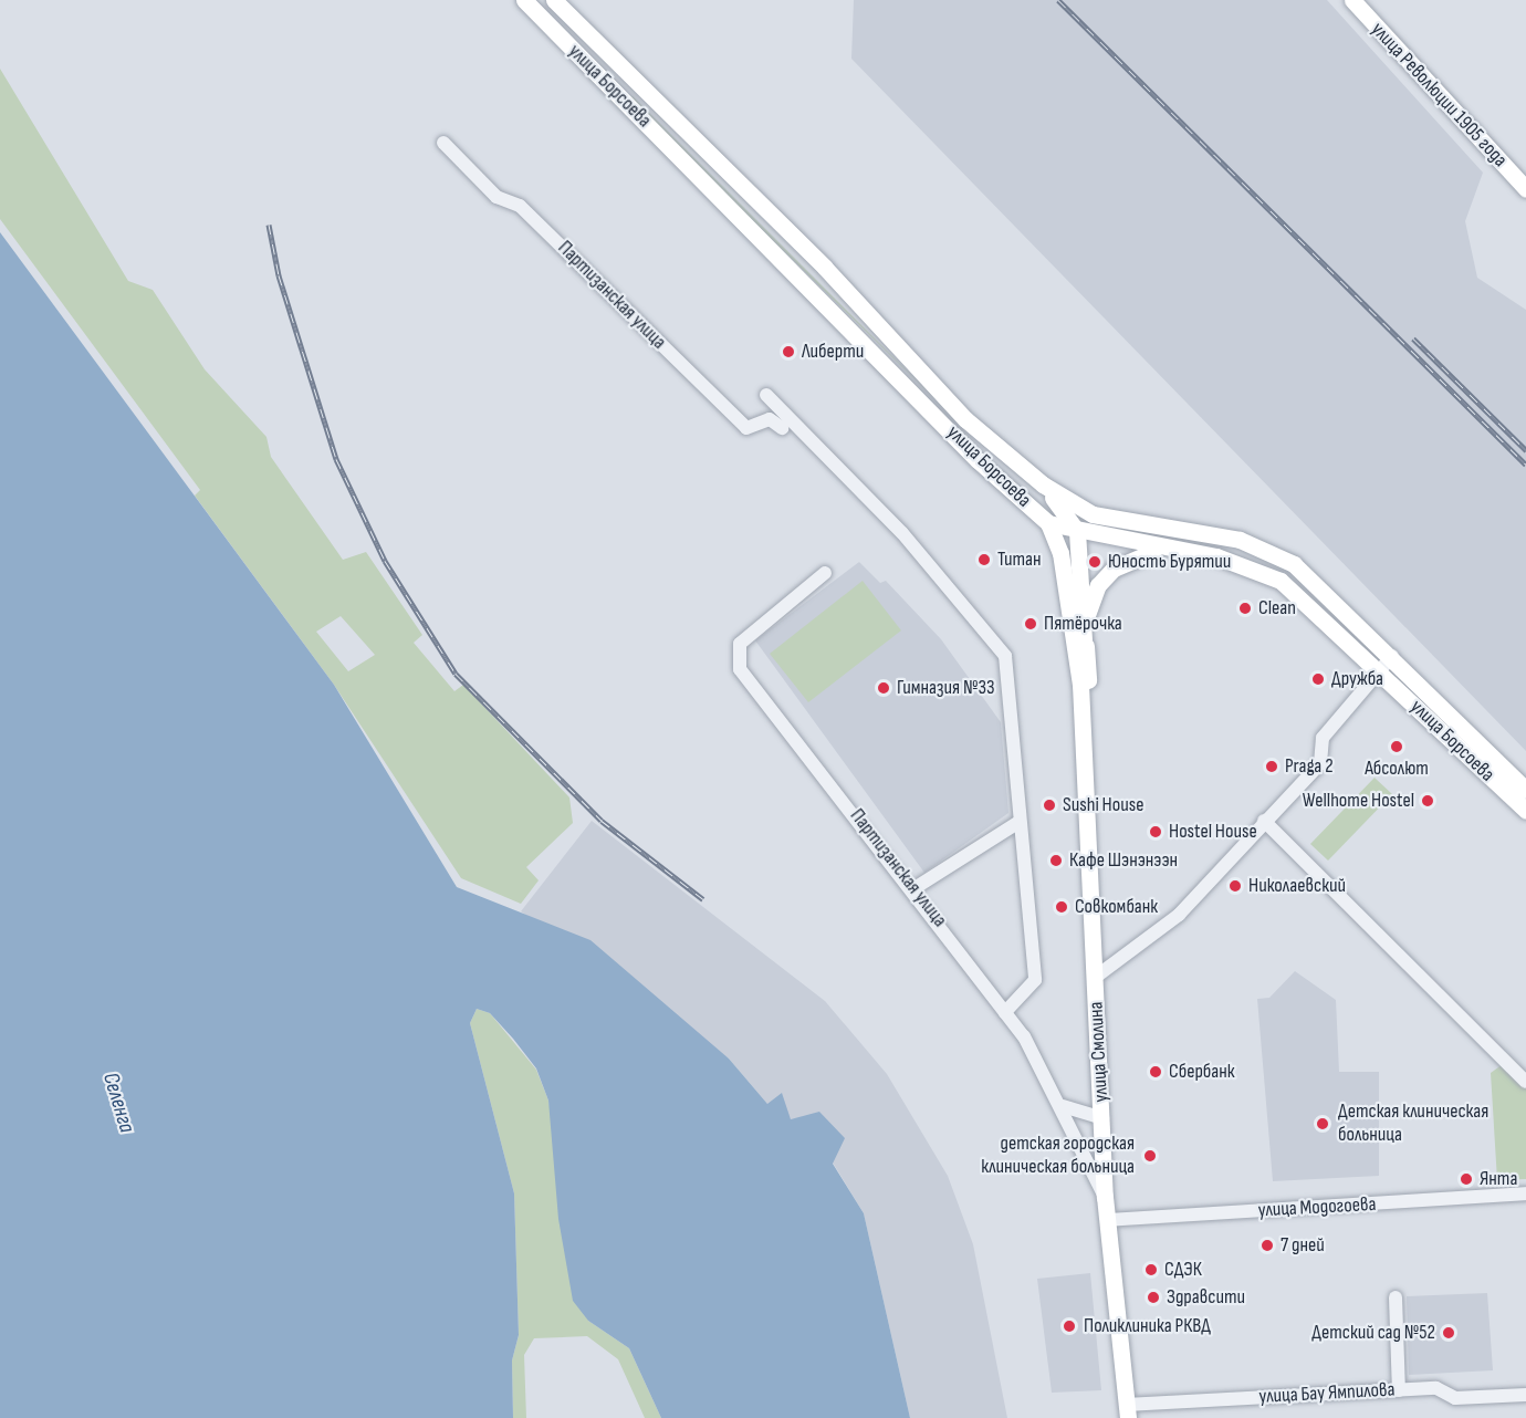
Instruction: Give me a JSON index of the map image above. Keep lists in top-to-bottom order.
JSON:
{
  "streets": {
    "main road": ["улица Борсоева", "улица Революции 1905 года", "улица Смолина"],
    "street": ["Партизанская улица", "улица Модогоева", "улица Бау Ямпилова"]
  },
  "crossings": [
    ["улица Борсоева", "улица Смолина"],
    ["Партизанская улица", "улица Смолина"],
    ["улица Смолина", "улица Модогоева"],
    ["улица Смолина", "улица Бау Ямпилова"]
  ],
  "water": ["Селенга"],
  "places": [
    "Либерти",
    "Титан",
    "Юность Бурятии",
    "Clean",
    "Пятёрочка",
    "Дружба",
    "Гимназия №33",
    "Абсолют",
    "Praga 2",
    "Wellhome Hostel",
    "Sushi House",
    "Hostel House",
    "Кафе Шэнэнээн",
    "Николаевский",
    "Совкомбанк",
    "Сбербанк",
    "Детская клиническая больница",
    "детская городская клиническая больница",
    "Янта",
    "7 дней",
    "СДЭК",
    "Здравсити",
    "Поликлиника РКВД",
    "Детский сад №52"
  ]
}
